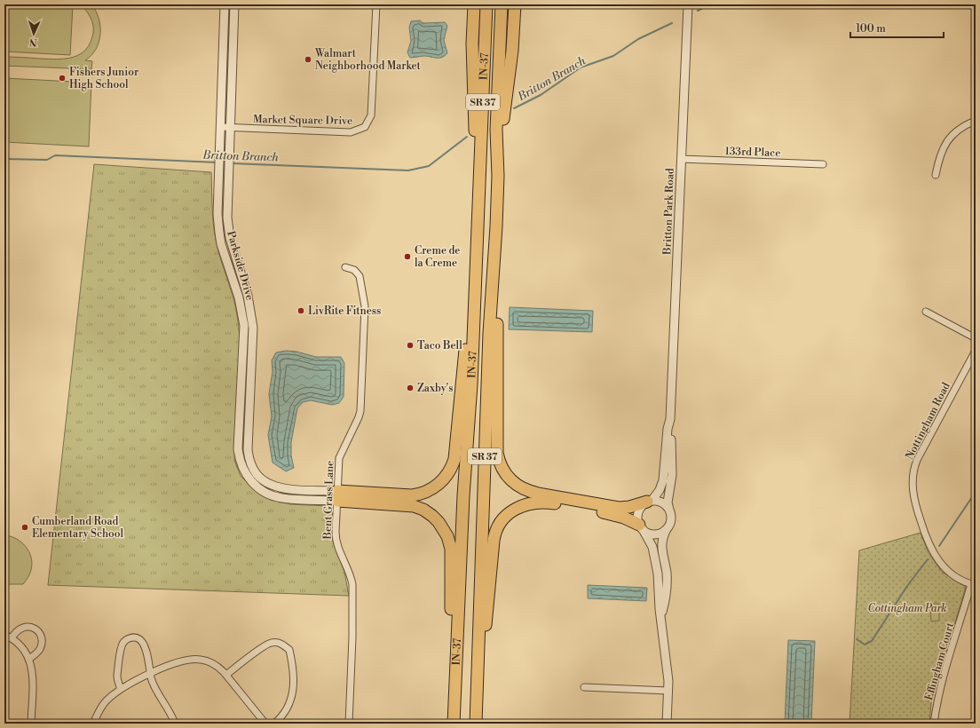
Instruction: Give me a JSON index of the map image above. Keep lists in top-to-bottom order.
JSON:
{
  "streets": {
    "highway": ["IN-37", "SR 37"],
    "street": [
      "Market Square Drive",
      "133rd Place",
      "Britton Park Road",
      "Parkside Drive",
      "Nottingham Road",
      "Bent Grass Lane",
      "Effingham Court"
    ]
  },
  "crossings": [
    ["Market Square Drive", "Parkside Drive"],
    ["133rd Place", "Britton Park Road"],
    ["Parkside Drive", "Bent Grass Lane"],
    ["Nottingham Road", "Effingham Court"]
  ],
  "water": ["Britton Branch"],
  "parks": ["Cottingham Park"],
  "places": [
    "Walmart Neighborhood Market",
    "Fishers Junior High School",
    "Creme de la Creme",
    "LivRite Fitness",
    "Taco Bell",
    "Zaxby's",
    "Cumberland Road Elementary School"
  ],
  "scale_bar": "100 m",
  "north": "bottom"
}
